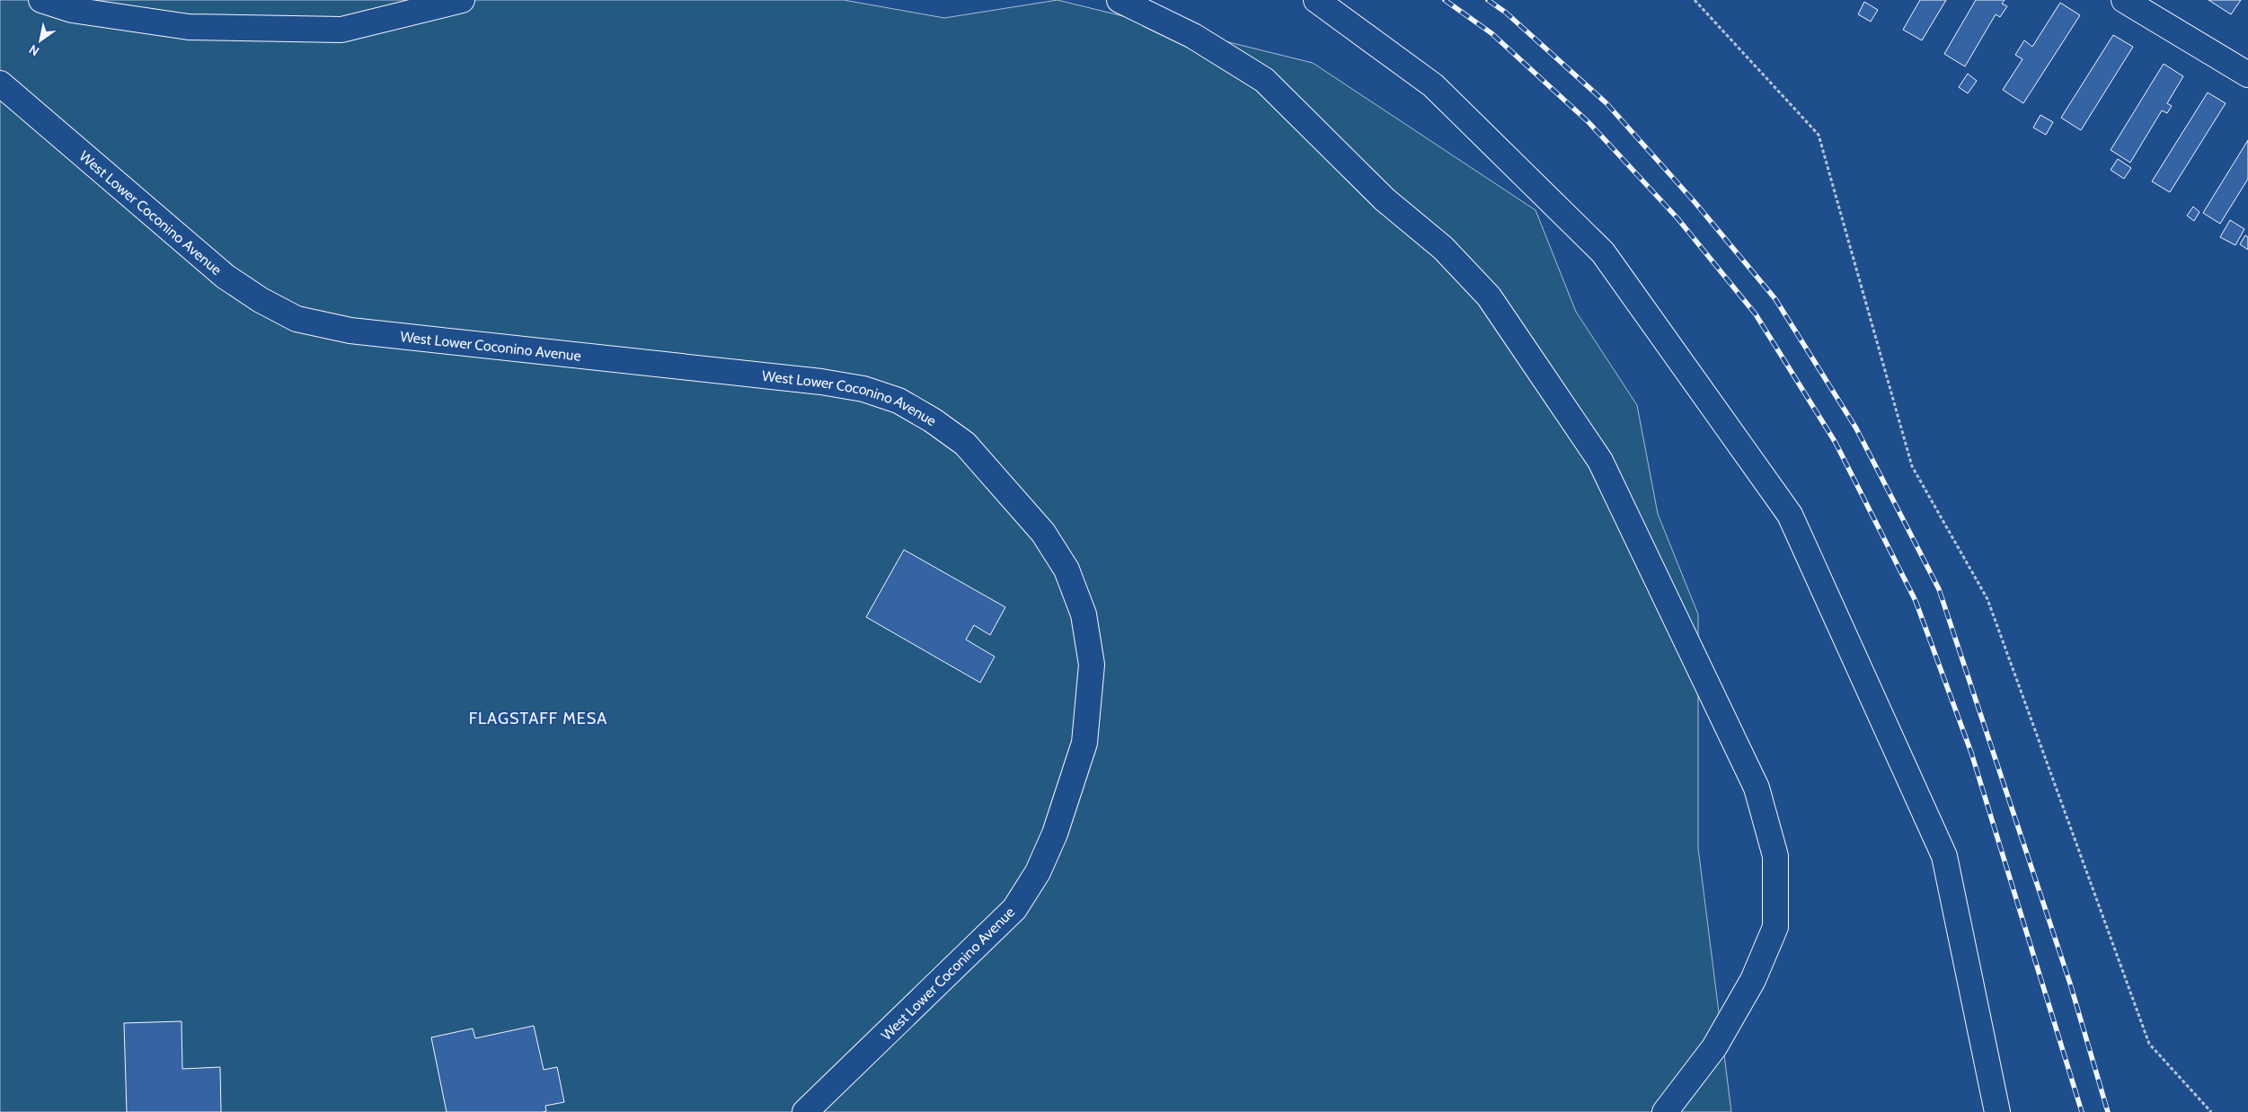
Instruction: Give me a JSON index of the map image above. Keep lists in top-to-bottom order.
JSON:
{
  "streets": {
    "street": ["West Lower Coconino Avenue"]
  },
  "districts": ["FLAGSTAFF MESA"],
  "north": "bottom left"
}
